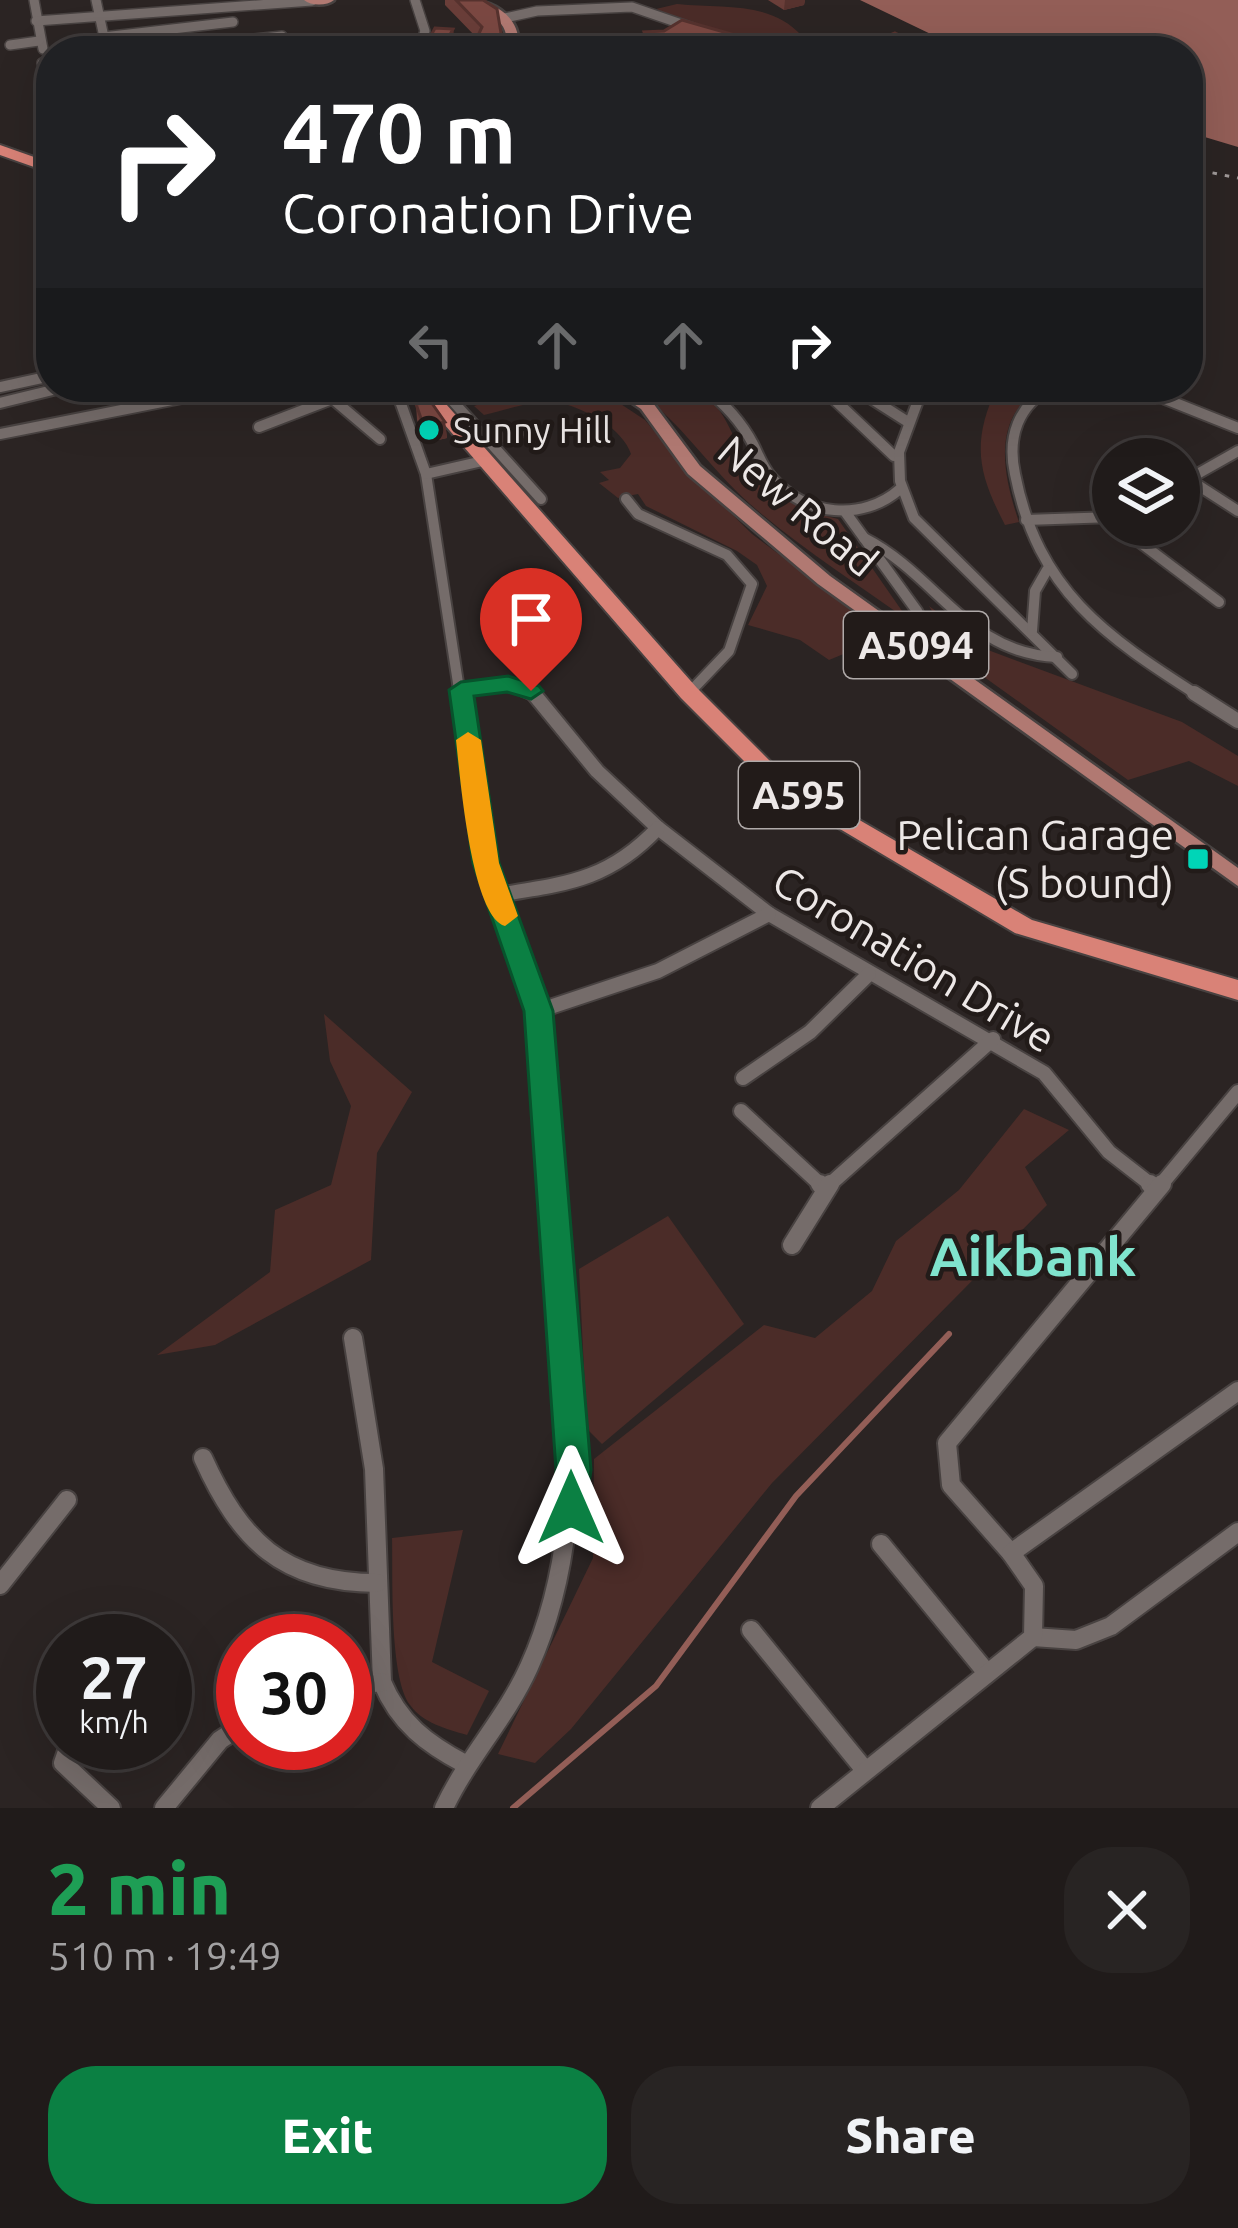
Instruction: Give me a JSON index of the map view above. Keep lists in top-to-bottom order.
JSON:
{
  "streets": {
    "highway": ["A595"],
    "main road": ["New Road", "A5094"],
    "street": ["Coronation Drive"]
  },
  "districts": ["Aikbank"],
  "places": {
    "other": ["Sunny Hill"],
    "transit": ["Pelican Garage (S bound)"]
  },
  "page": {
    "turn": ["470 m", "Coronation Drive"],
    "speed": "27 km/h",
    "limit": "30",
    "heading": ["2 min", "510 m · 19:49"],
    "buttons": ["Exit", "Share"]
  }
}
